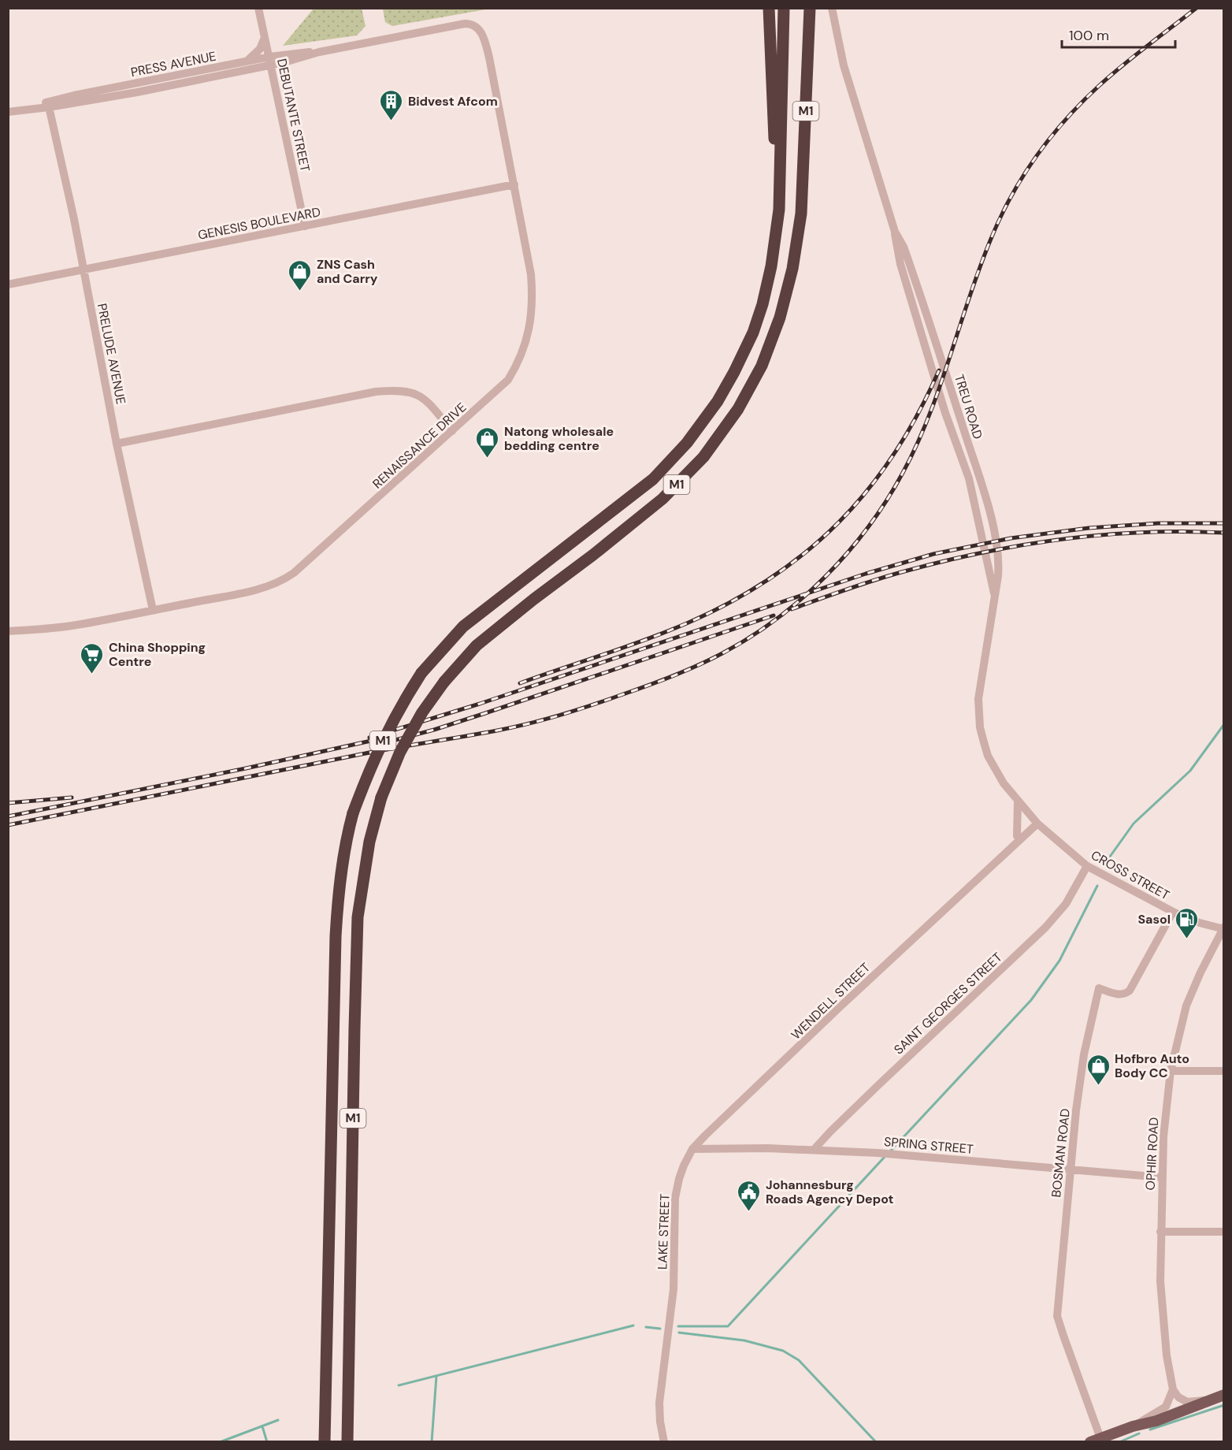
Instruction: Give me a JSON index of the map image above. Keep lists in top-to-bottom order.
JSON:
{
  "streets": {
    "highway": ["M1"],
    "street": [
      "PRESS AVENUE",
      "DEBUTANTE STREET",
      "GENESIS BOULEVARD",
      "PRELUDE AVENUE",
      "TREU ROAD",
      "RENAISSANCE DRIVE",
      "CROSS STREET",
      "WENDELL STREET",
      "SAINT GEORGES STREET",
      "SPRING STREET",
      "BOSMAN ROAD",
      "OPHIR ROAD",
      "LAKE STREET"
    ]
  },
  "crossings": [
    ["PRESS AVENUE", "DEBUTANTE STREET"],
    ["PRESS AVENUE", "PRELUDE AVENUE"],
    ["PRESS AVENUE", "RENAISSANCE DRIVE"],
    ["DEBUTANTE STREET", "GENESIS BOULEVARD"],
    ["GENESIS BOULEVARD", "PRELUDE AVENUE"],
    ["GENESIS BOULEVARD", "RENAISSANCE DRIVE"],
    ["PRELUDE AVENUE", "RENAISSANCE DRIVE"],
    ["TREU ROAD", "CROSS STREET"],
    ["TREU ROAD", "WENDELL STREET"],
    ["CROSS STREET", "WENDELL STREET"],
    ["CROSS STREET", "SAINT GEORGES STREET"],
    ["CROSS STREET", "BOSMAN ROAD"],
    ["CROSS STREET", "OPHIR ROAD"],
    ["WENDELL STREET", "SPRING STREET"],
    ["WENDELL STREET", "LAKE STREET"],
    ["SAINT GEORGES STREET", "SPRING STREET"],
    ["SPRING STREET", "BOSMAN ROAD"],
    ["SPRING STREET", "OPHIR ROAD"],
    ["SPRING STREET", "LAKE STREET"]
  ],
  "places": {
    "building": ["Bidvest Afcom"],
    "shop": ["ZNS Cash and Carry", "Natong wholesale bedding centre", "Hofbro Auto Body CC"],
    "supermarket": ["China Shopping Centre"],
    "fuel station": ["Sasol"],
    "public building": ["Johannesburg Roads Agency Depot"]
  },
  "scale_bar": "100 m"
}
